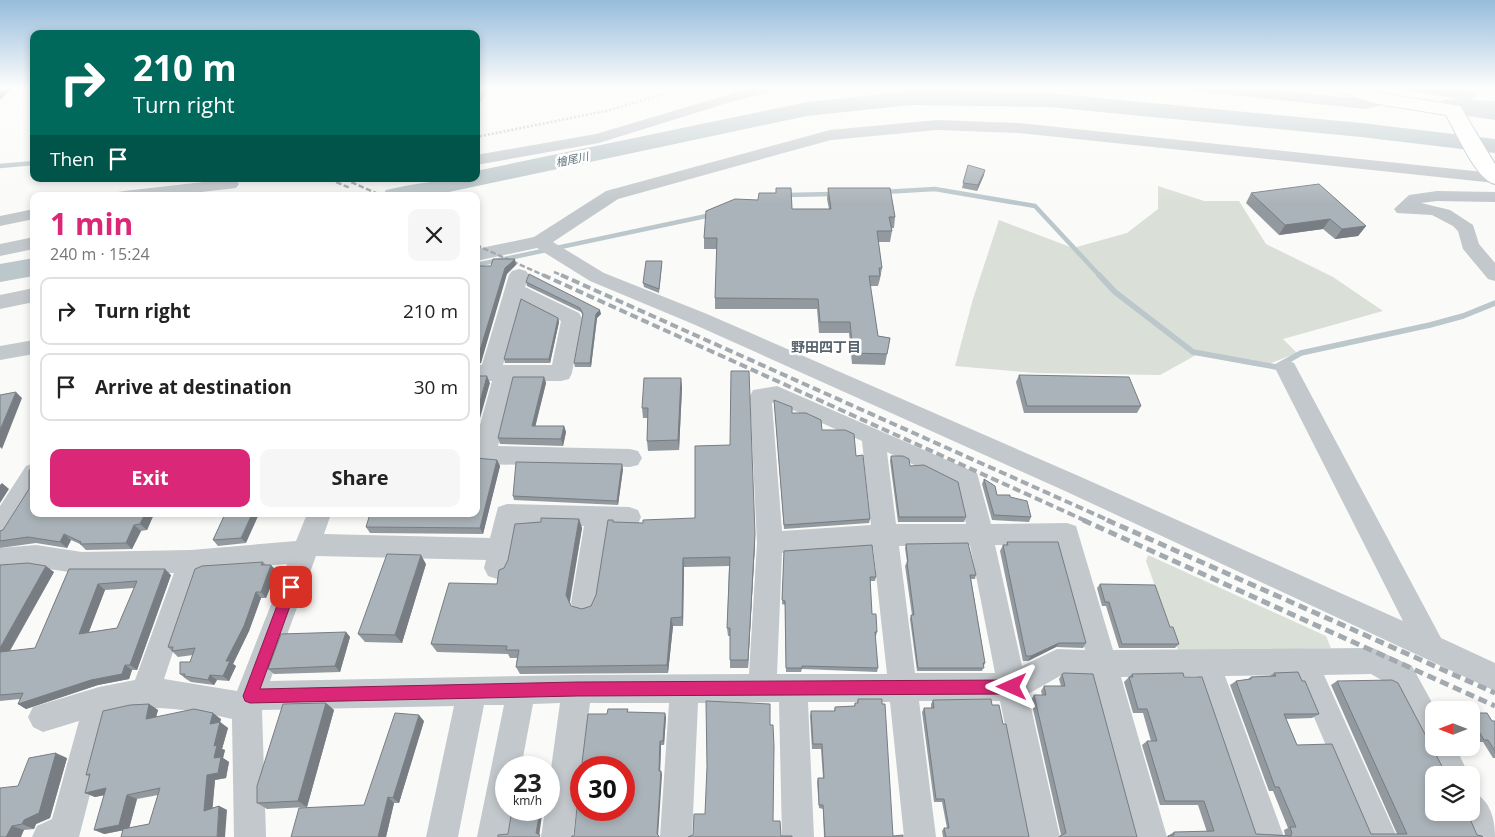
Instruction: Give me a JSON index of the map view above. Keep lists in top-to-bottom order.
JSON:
{
  "districts": ["野田四丁目"],
  "water": ["檜尾川"],
  "north": "left",
  "page": {
    "turn": ["210 m", "Turn right"],
    "then": "Then",
    "heading": ["1 min", "240 m · 15:24"],
    "list": [
      {
        "name": "Turn right",
        "value": "210 m"
      },
      {
        "name": "Arrive at destination",
        "value": "30 m"
      }
    ],
    "buttons": ["Exit", "Share"],
    "speed": "23 km/h",
    "limit": "30"
  }
}
